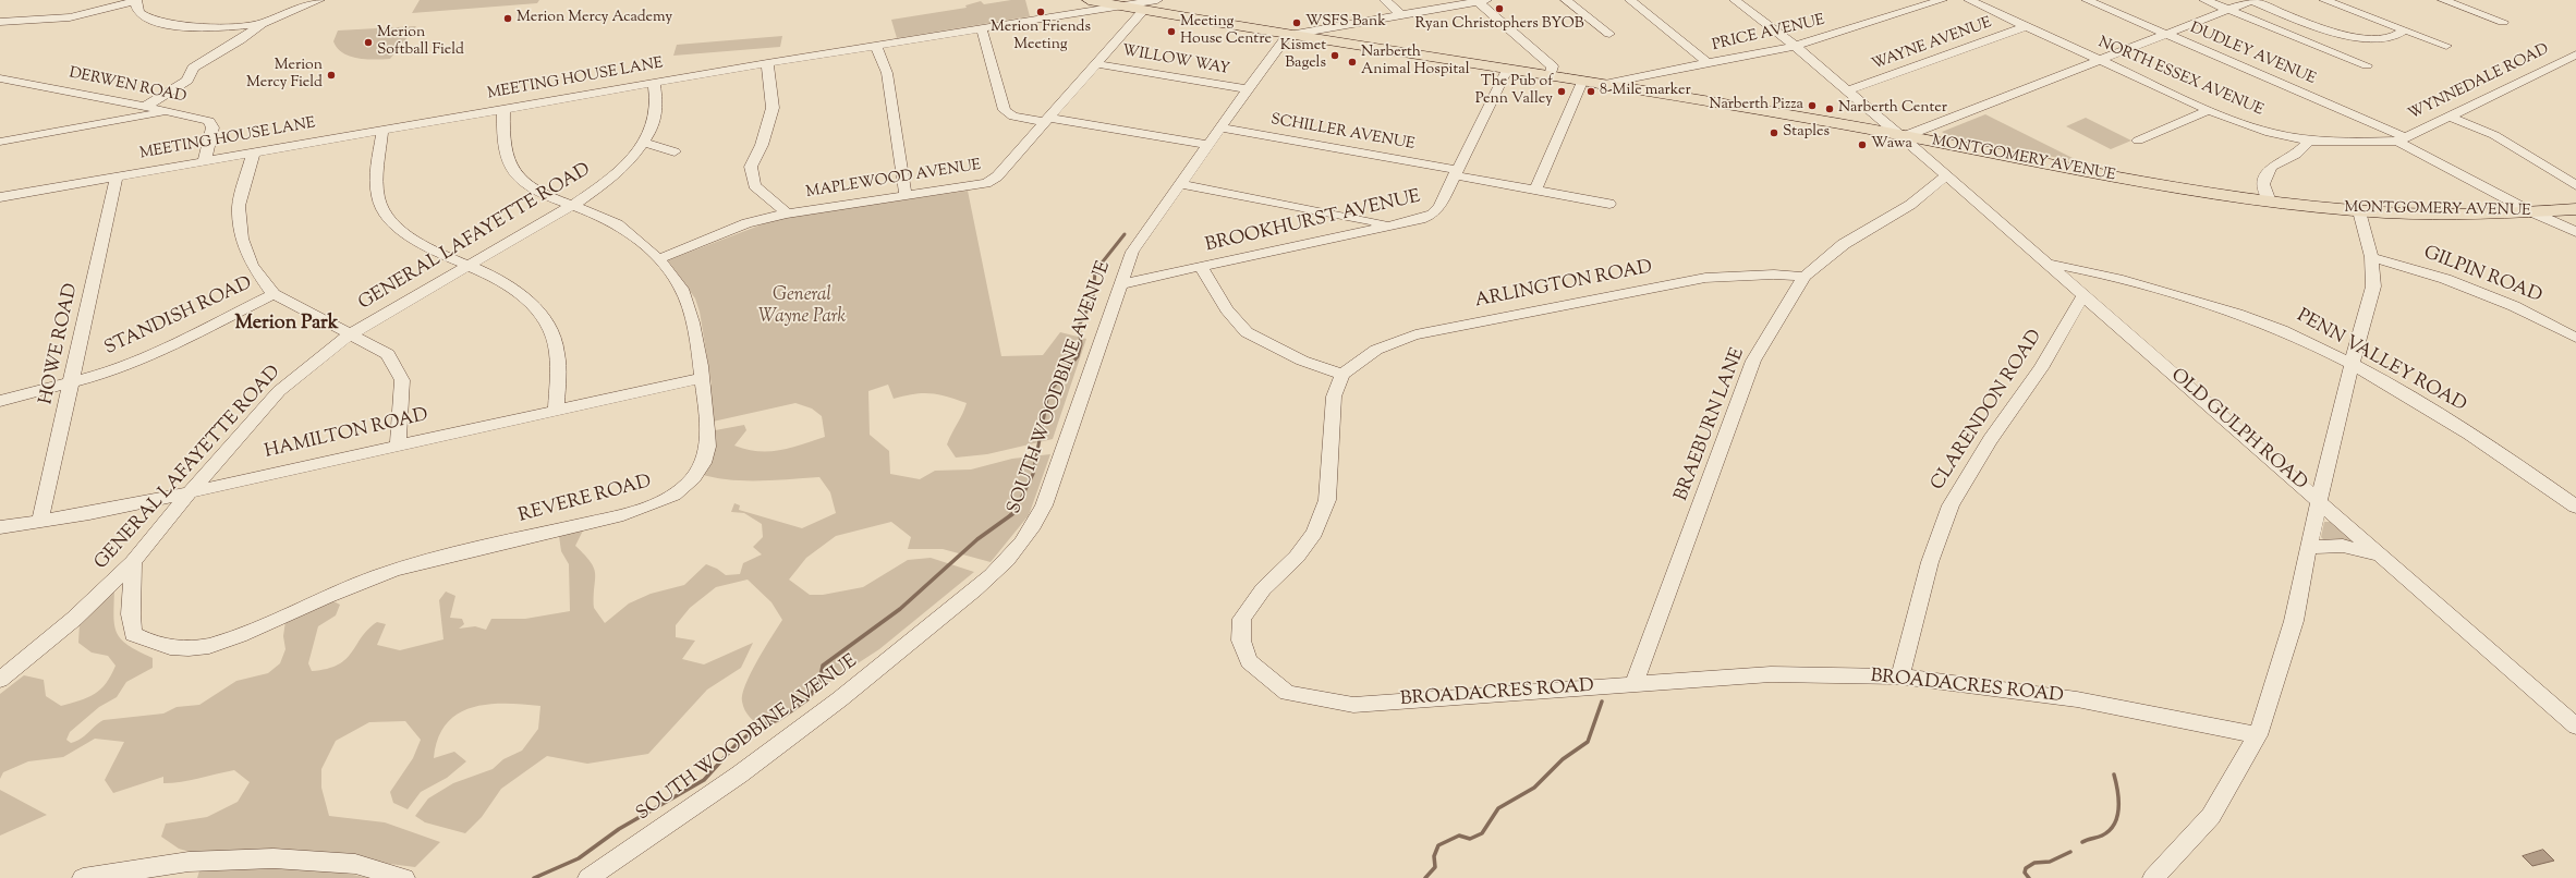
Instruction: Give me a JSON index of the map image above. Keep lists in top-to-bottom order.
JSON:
{
  "streets": {
    "main road": ["MONTGOMERY AVENUE"],
    "street": [
      "PRICE AVENUE",
      "WAYNE AVENUE",
      "DUDLEY AVENUE",
      "WILLOW WAY",
      "NORTH ESSEX AVENUE",
      "MEETING HOUSE LANE",
      "WYNNEDALE ROAD",
      "DERWEN ROAD",
      "SCHILLER AVENUE",
      "MAPLEWOOD AVENUE",
      "BROOKHURST AVENUE",
      "GENERAL LAFAYETTE ROAD",
      "GILPIN ROAD",
      "ARLINGTON ROAD",
      "STANDISH ROAD",
      "HOWE ROAD",
      "PENN VALLEY ROAD",
      "SOUTH WOODBINE AVENUE",
      "CLARENDON ROAD",
      "BRAEBURN LANE",
      "OLD GULPH ROAD",
      "HAMILTON ROAD",
      "REVERE ROAD",
      "BROADACRES ROAD"
    ]
  },
  "crossings": [
    ["PRICE AVENUE", "MONTGOMERY AVENUE"],
    ["PRICE AVENUE", "OLD GULPH ROAD"],
    ["WAYNE AVENUE", "NORTH ESSEX AVENUE"],
    ["WAYNE AVENUE", "OLD GULPH ROAD"],
    ["DUDLEY AVENUE", "NORTH ESSEX AVENUE"],
    ["DUDLEY AVENUE", "WYNNEDALE ROAD"],
    ["WILLOW WAY", "MAPLEWOOD AVENUE"],
    ["WILLOW WAY", "SOUTH WOODBINE AVENUE"],
    ["NORTH ESSEX AVENUE", "WYNNEDALE ROAD"],
    ["NORTH ESSEX AVENUE", "MONTGOMERY AVENUE"],
    ["MEETING HOUSE LANE", "DERWEN ROAD"],
    ["MEETING HOUSE LANE", "MONTGOMERY AVENUE"],
    ["MEETING HOUSE LANE", "GENERAL LAFAYETTE ROAD"],
    ["MEETING HOUSE LANE", "HOWE ROAD"],
    ["MEETING HOUSE LANE", "REVERE ROAD"],
    ["SCHILLER AVENUE", "BROOKHURST AVENUE"],
    ["SCHILLER AVENUE", "SOUTH WOODBINE AVENUE"],
    ["MONTGOMERY AVENUE", "MAPLEWOOD AVENUE"],
    ["MONTGOMERY AVENUE", "BROOKHURST AVENUE"],
    ["MONTGOMERY AVENUE", "SOUTH WOODBINE AVENUE"],
    ["MONTGOMERY AVENUE", "OLD GULPH ROAD"],
    ["MAPLEWOOD AVENUE", "REVERE ROAD"],
    ["BROOKHURST AVENUE", "SOUTH WOODBINE AVENUE"],
    ["GENERAL LAFAYETTE ROAD", "HAMILTON ROAD"],
    ["GENERAL LAFAYETTE ROAD", "REVERE ROAD"],
    ["ARLINGTON ROAD", "BRAEBURN LANE"],
    ["ARLINGTON ROAD", "BROADACRES ROAD"],
    ["STANDISH ROAD", "HOWE ROAD"],
    ["HOWE ROAD", "HAMILTON ROAD"],
    ["PENN VALLEY ROAD", "OLD GULPH ROAD"],
    ["CLARENDON ROAD", "OLD GULPH ROAD"],
    ["CLARENDON ROAD", "BROADACRES ROAD"],
    ["BRAEBURN LANE", "OLD GULPH ROAD"],
    ["BRAEBURN LANE", "BROADACRES ROAD"],
    ["HAMILTON ROAD", "REVERE ROAD"]
  ],
  "districts": ["Merion Park"],
  "parks": ["General Wayne Park"],
  "places": [
    "Ryan Christophers BYOB",
    "Merion Friends Meeting",
    "Merion Mercy Academy",
    "WSFS Bank",
    "Meeting House Centre",
    "Merion Softball Field",
    "Kismet Bagels",
    "Narberth Animal Hospital",
    "Merion Mercy Field",
    "The Pub of Penn Valley",
    "8-Mile marker",
    "Narberth Pizza",
    "Narberth Center",
    "Staples",
    "Wawa"
  ]
}
